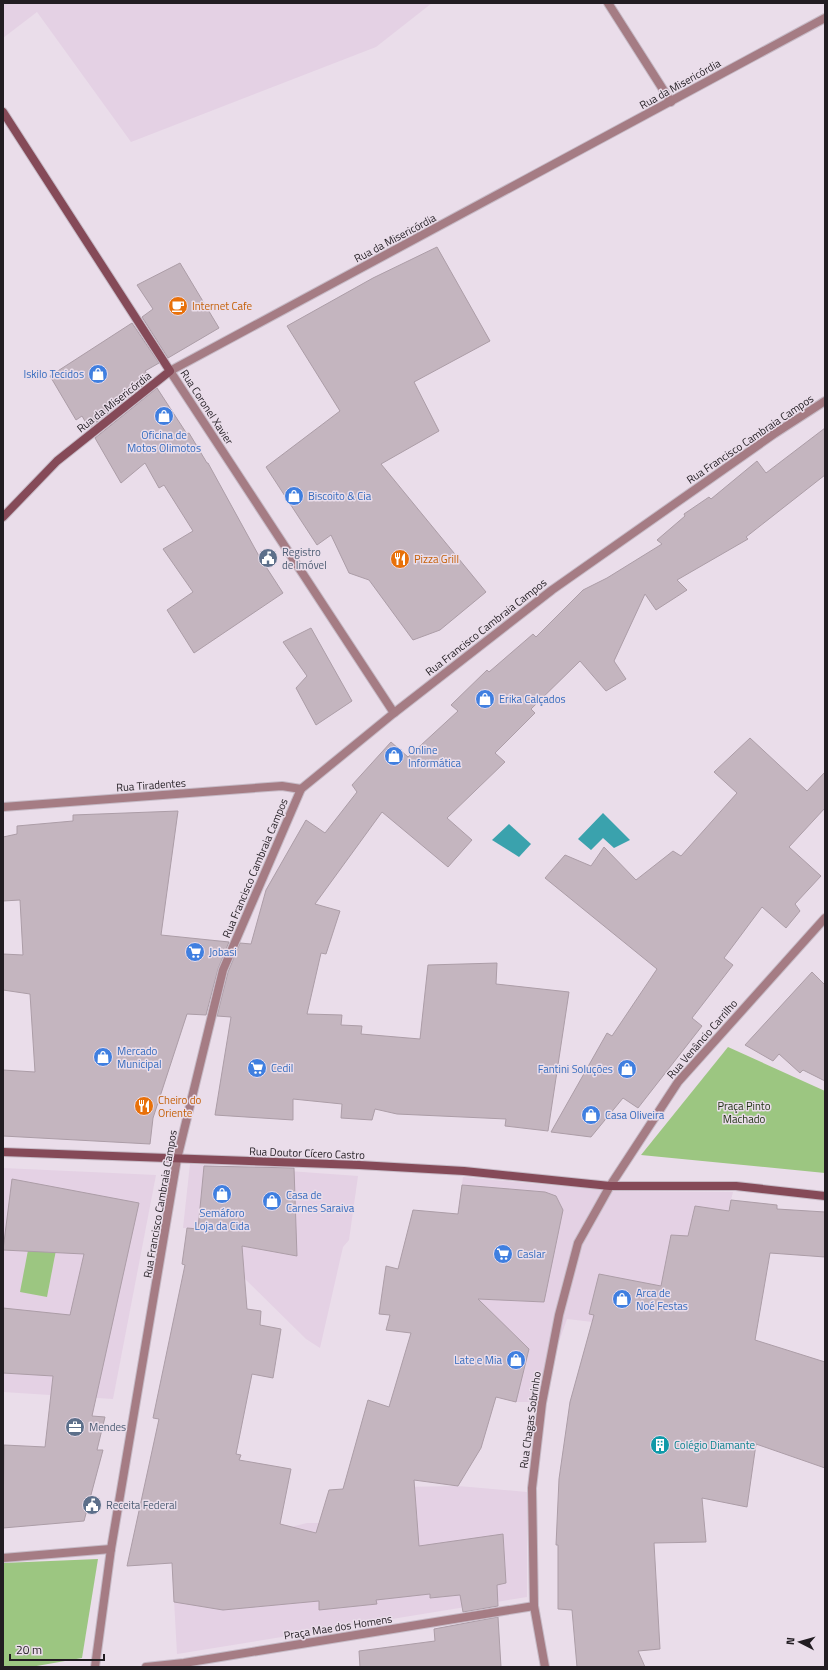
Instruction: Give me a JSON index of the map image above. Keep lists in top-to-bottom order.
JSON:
{
  "streets": {
    "street": [
      "Rua da Misericórdia",
      "Rua Coronel Xavier",
      "Rua Francisco Cambraia Campos",
      "Rua Tiradentes",
      "Rua Venâncio Carrilho",
      "Rua Doutor Cícero Castro",
      "Rua Chagas Sobrinho",
      "Praça Mae dos Homens"
    ]
  },
  "crossings": [
    ["Rua da Misericórdia", "Rua Coronel Xavier"],
    ["Rua Coronel Xavier", "Rua Francisco Cambraia Campos"],
    ["Rua Francisco Cambraia Campos", "Rua Tiradentes"],
    ["Rua Francisco Cambraia Campos", "Rua Doutor Cícero Castro"],
    ["Rua Venâncio Carrilho", "Rua Doutor Cícero Castro"],
    ["Rua Venâncio Carrilho", "Rua Chagas Sobrinho"],
    ["Rua Doutor Cícero Castro", "Rua Chagas Sobrinho"],
    ["Rua Chagas Sobrinho", "Praça Mae dos Homens"]
  ],
  "parks": ["Praça Pinto Machado"],
  "places": {
    "cafe": ["Internet Cafe"],
    "shop": [
      "Iskilo Tecidos",
      "Oficina de Motos Olimotos",
      "Biscoito & Cia",
      "Erika Calçados",
      "Online Informática",
      "Mercado Municipal",
      "Fantini Soluções",
      "Casa Oliveira",
      "Semáforo Loja da Cida",
      "Casa de Carnes Saraiva",
      "Arca de Noé Festas",
      "Late e Mia"
    ],
    "public building": ["Registro de Imóvel", "Receita Federal"],
    "restaurant": ["Pizza Grill", "Cheiro do Oriente"],
    "supermarket": ["Jobasi", "Cedil", "Caslar"],
    "office": ["Mendes"],
    "building": ["Colégio Diamante"]
  },
  "scale_bar": "20 m",
  "north": "left"
}
